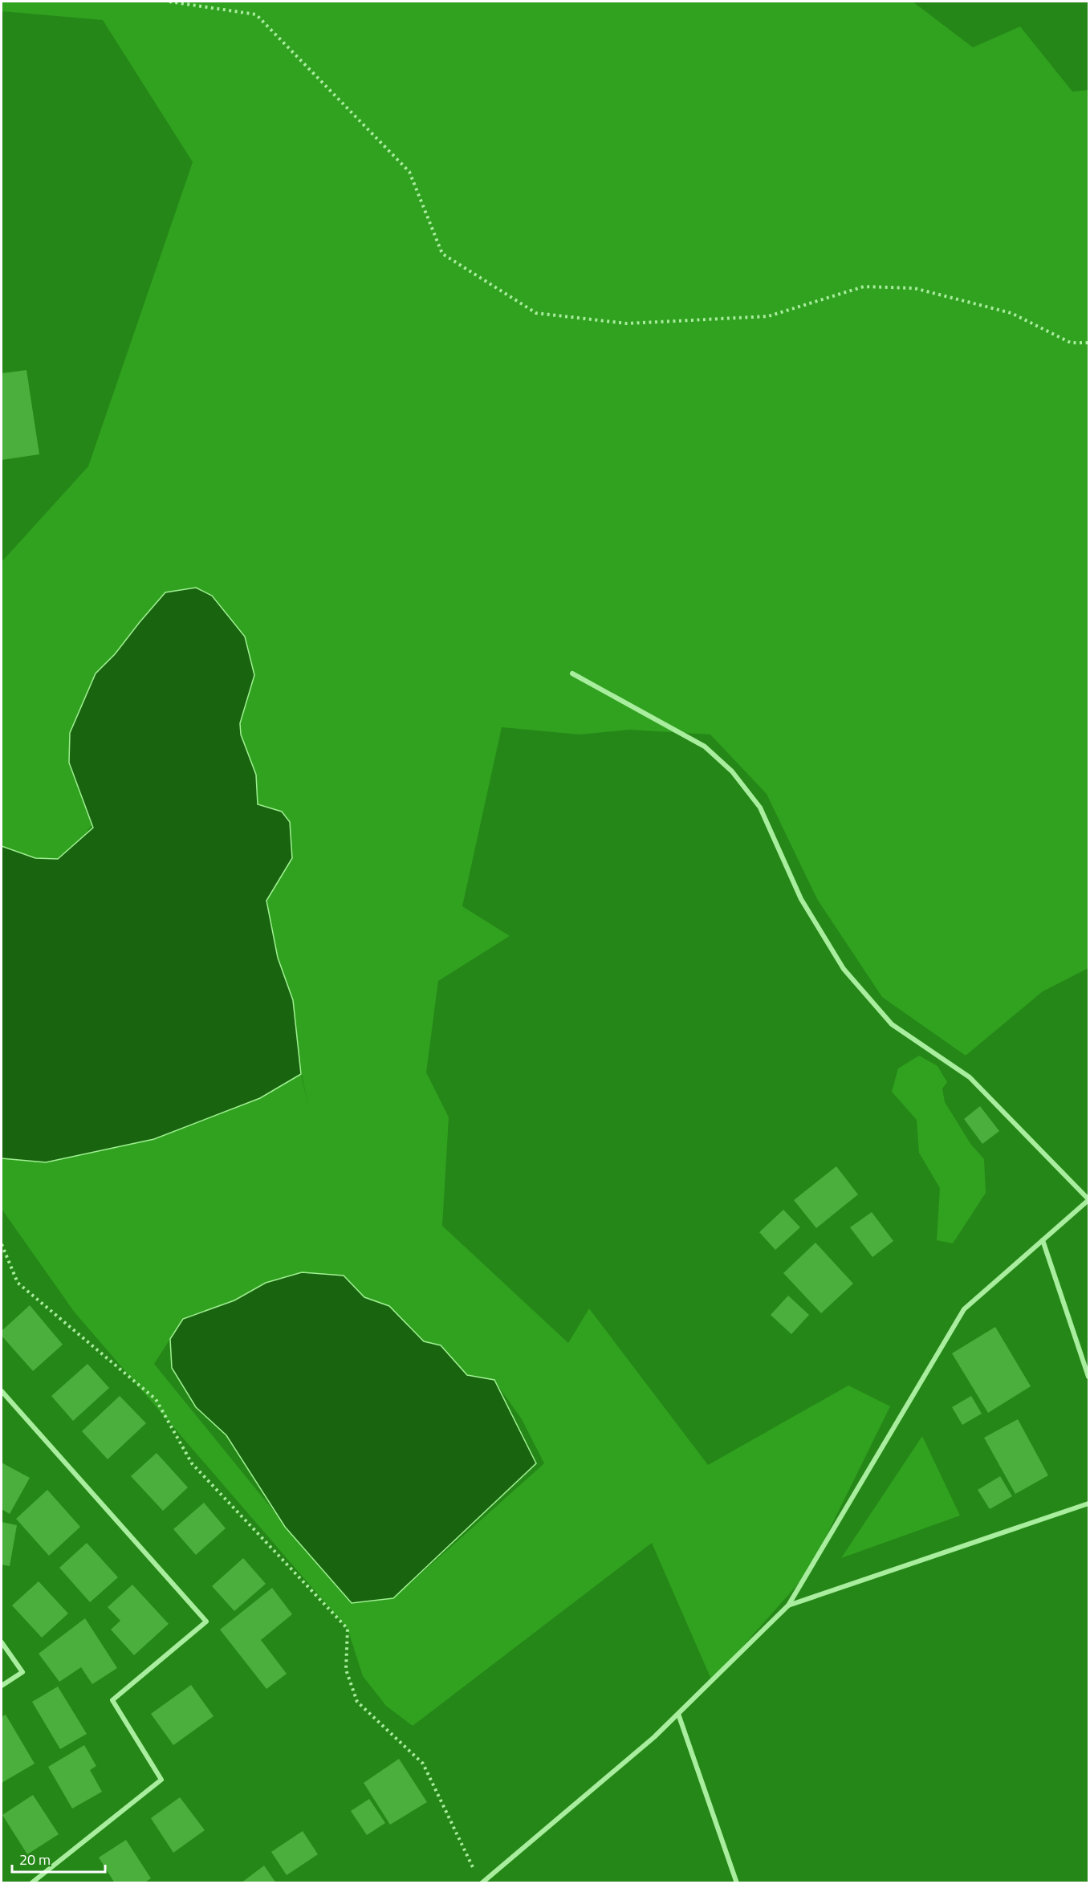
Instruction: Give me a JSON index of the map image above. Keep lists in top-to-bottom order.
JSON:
{
  "scale_bar": "20 m"
}
